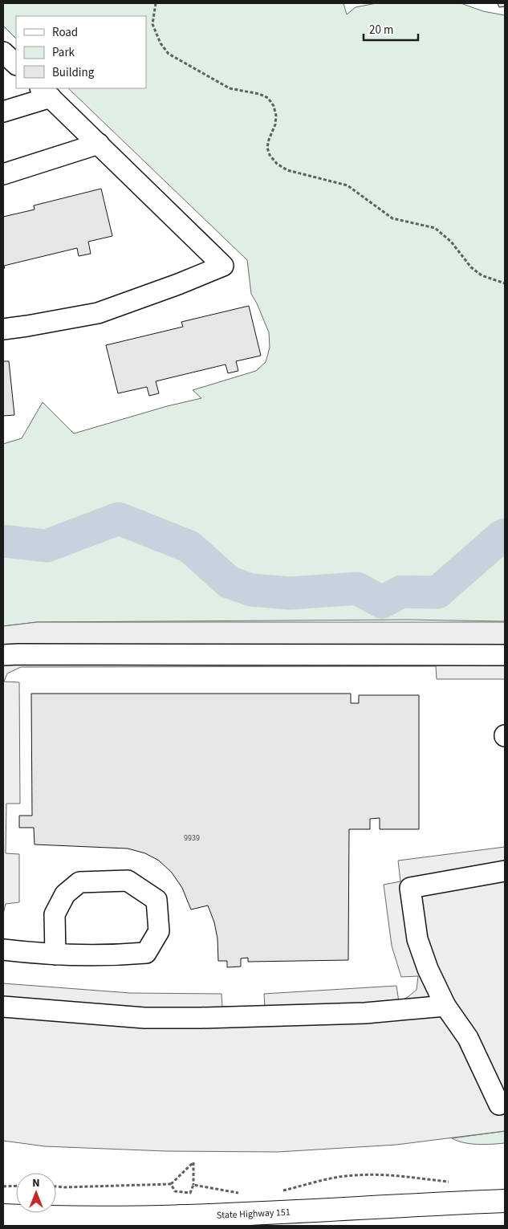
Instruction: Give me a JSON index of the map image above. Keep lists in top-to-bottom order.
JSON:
{
  "streets": {
    "main road": ["State Highway 151"]
  },
  "house_numbers": ["9939"],
  "legend": ["Road", "Park", "Building"],
  "scale_bar": "20 m",
  "north": "top"
}
